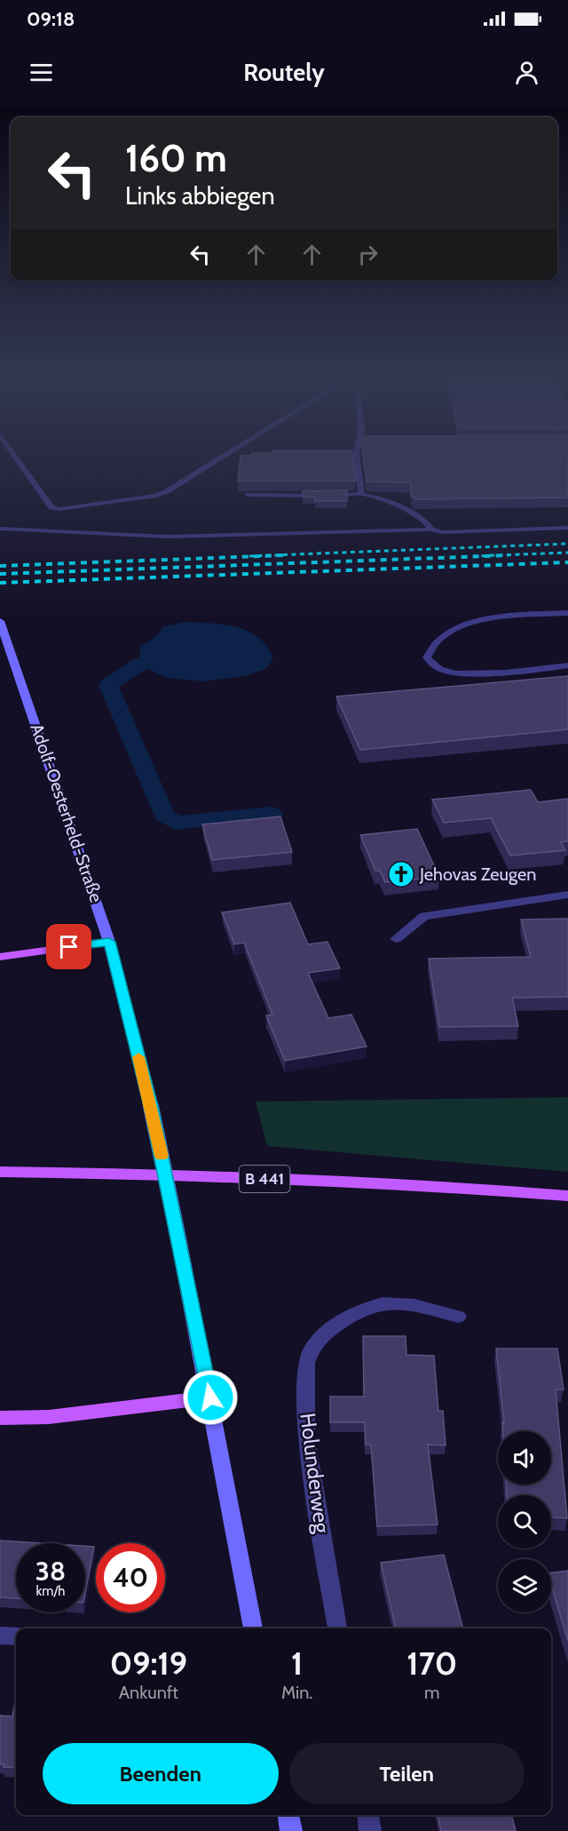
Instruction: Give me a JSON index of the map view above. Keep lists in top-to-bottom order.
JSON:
{
  "streets": {
    "main road": ["B 441"],
    "street": ["Adolf-Oesterheld-Straße", "Holunderweg"]
  },
  "places": {
    "church": ["Jehovas Zeugen"]
  },
  "page": {
    "status": "09:18",
    "header": "Routely",
    "turn": ["160 m", "Links abbiegen"],
    "speed": "38 km/h",
    "limit": "40",
    "eta": [
      "09:19",
      "Ankunft",
      "1",
      "Min.",
      "170",
      "m"
    ],
    "buttons": ["Beenden", "Teilen"]
  }
}
